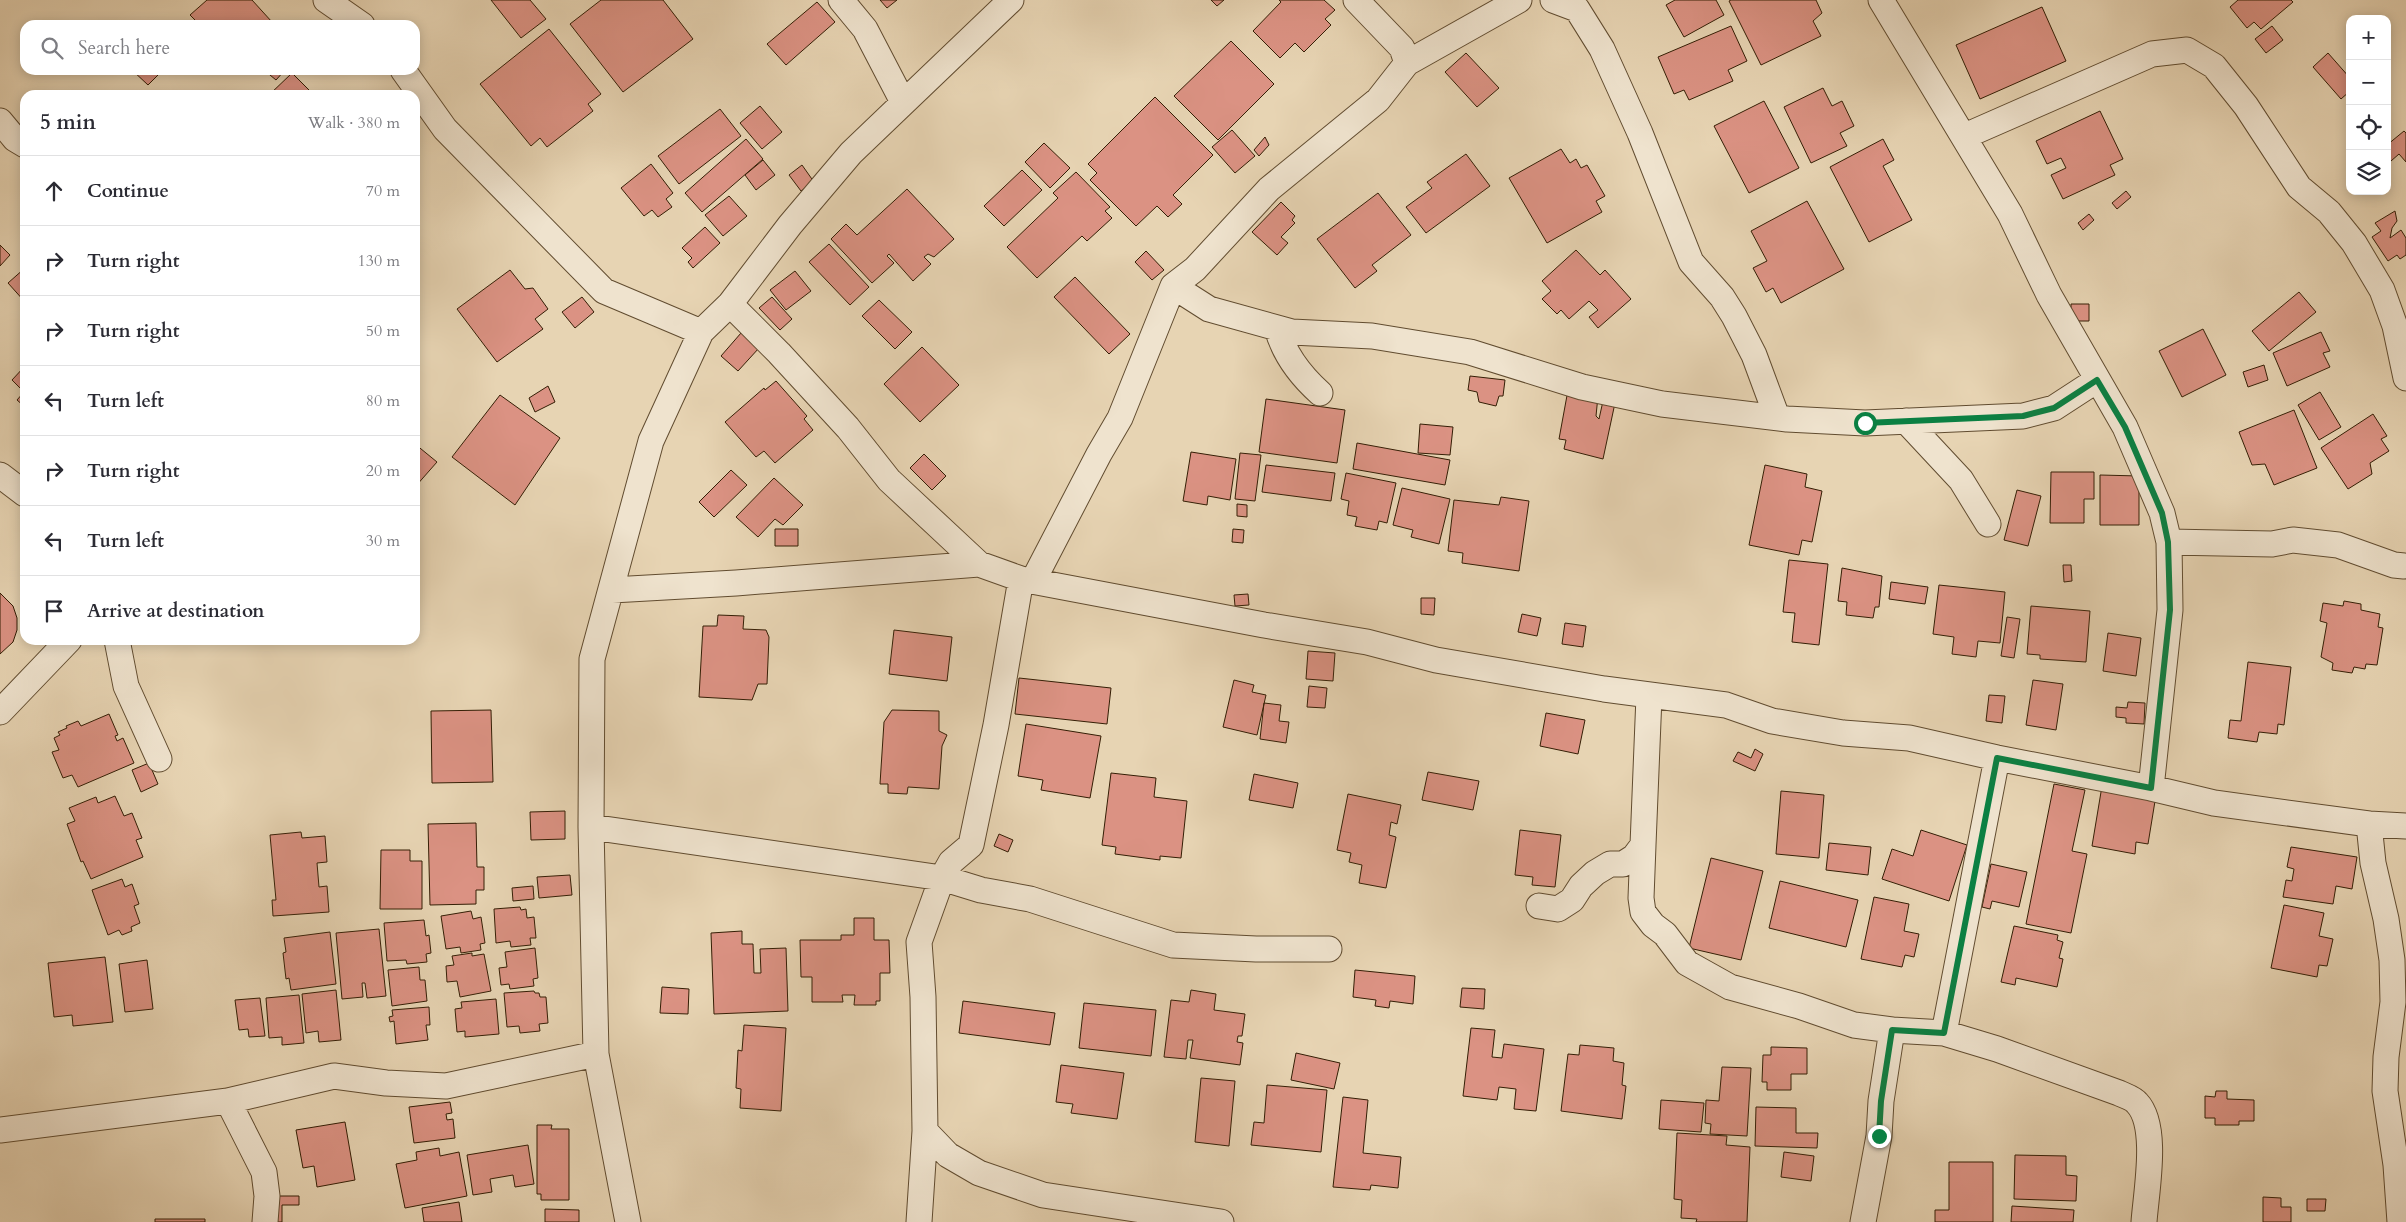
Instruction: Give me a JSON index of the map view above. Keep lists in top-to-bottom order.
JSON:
{
  "page": {
    "map_buttons": ["+", "−"],
    "search": "Search here",
    "heading": ["5 min", "Walk · 380 m"],
    "list": [
      ["Continue", "70 m"],
      ["Turn right", "130 m"],
      ["Turn right", "50 m"],
      ["Turn left", "80 m"],
      ["Turn right", "20 m"],
      ["Turn left", "30 m"],
      "Arrive at destination"
    ]
  }
}
